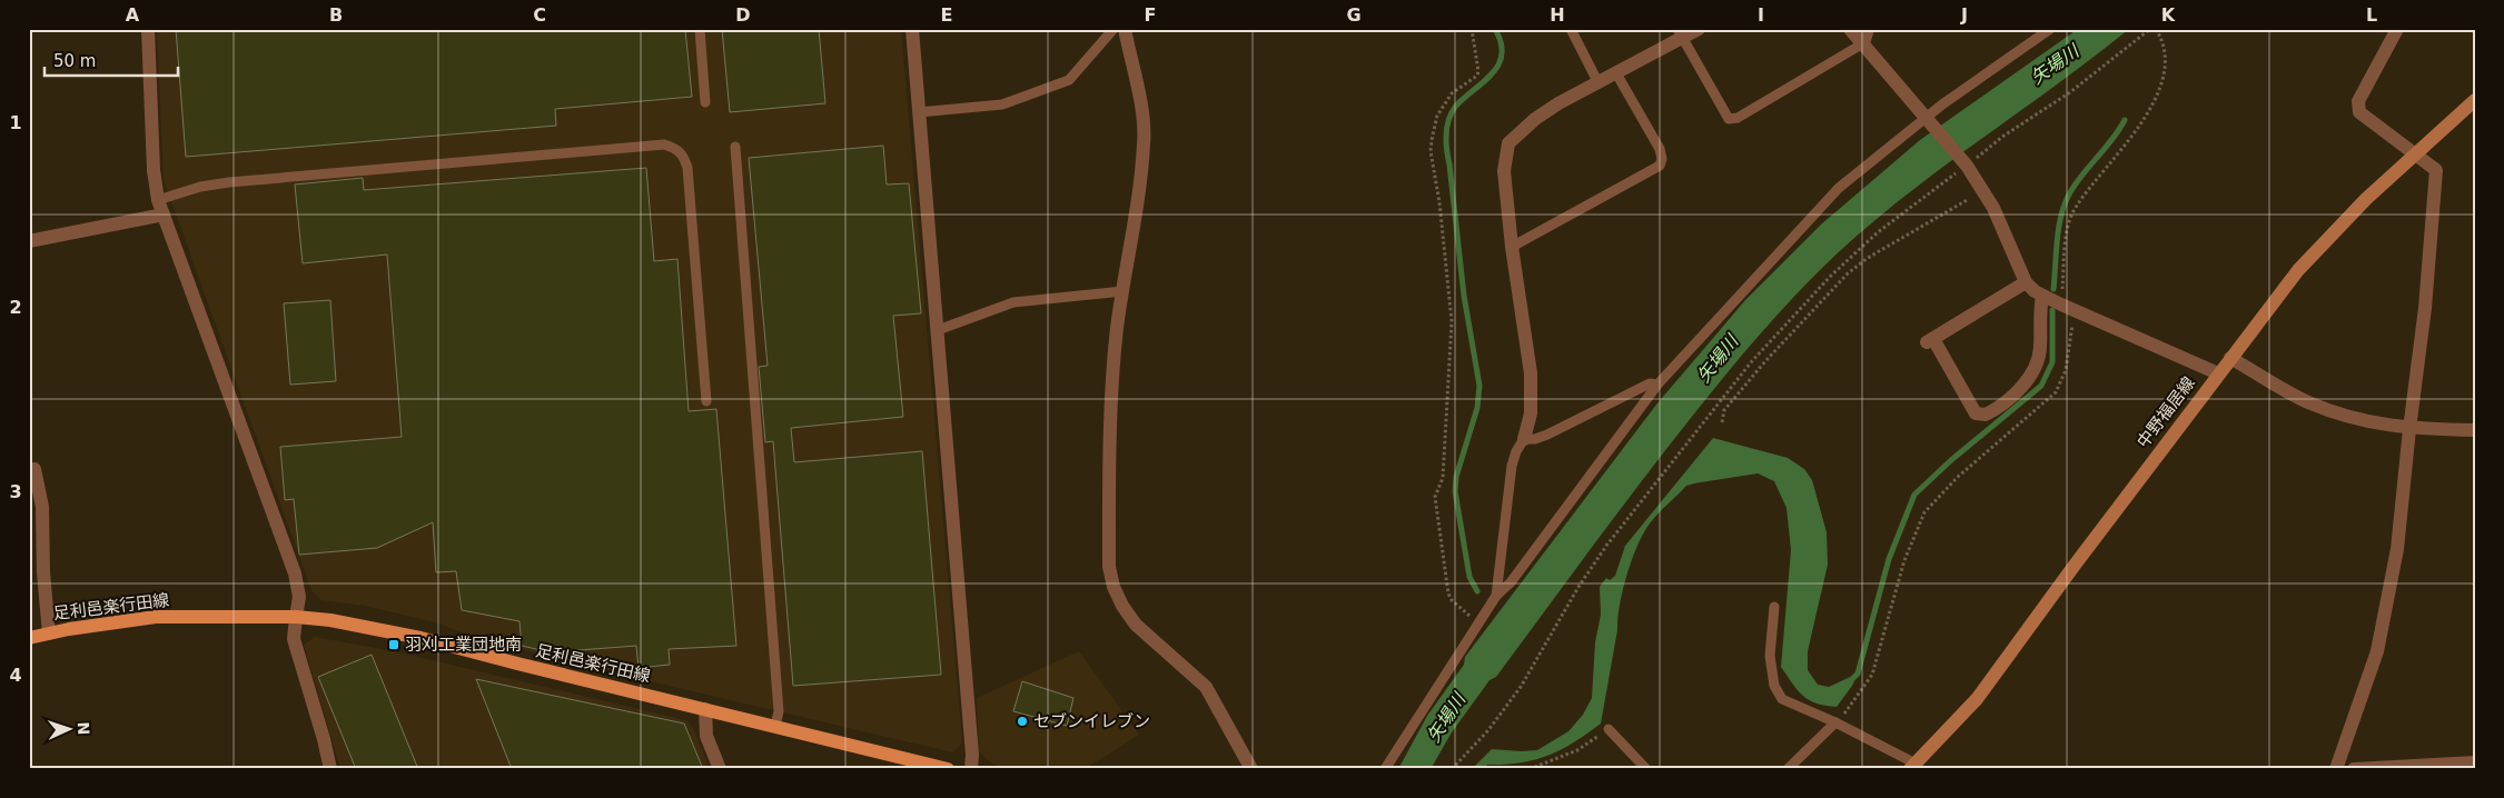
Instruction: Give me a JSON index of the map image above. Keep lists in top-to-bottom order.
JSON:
{
  "streets": {
    "main road": ["中野福居線", "足利邑楽行田線"]
  },
  "water": ["矢場川"],
  "places": {
    "transit": ["羽刈工業団地南"],
    "other": ["セブンイレブン"]
  },
  "scale_bar": "50 m",
  "north": "right",
  "grid": {
    "columns": [
      "A",
      "B",
      "C",
      "D",
      "E",
      "F",
      "G",
      "H",
      "I",
      "J",
      "K",
      "L"
    ],
    "rows": [
      "1",
      "2",
      "3",
      "4"
    ]
  }
}
